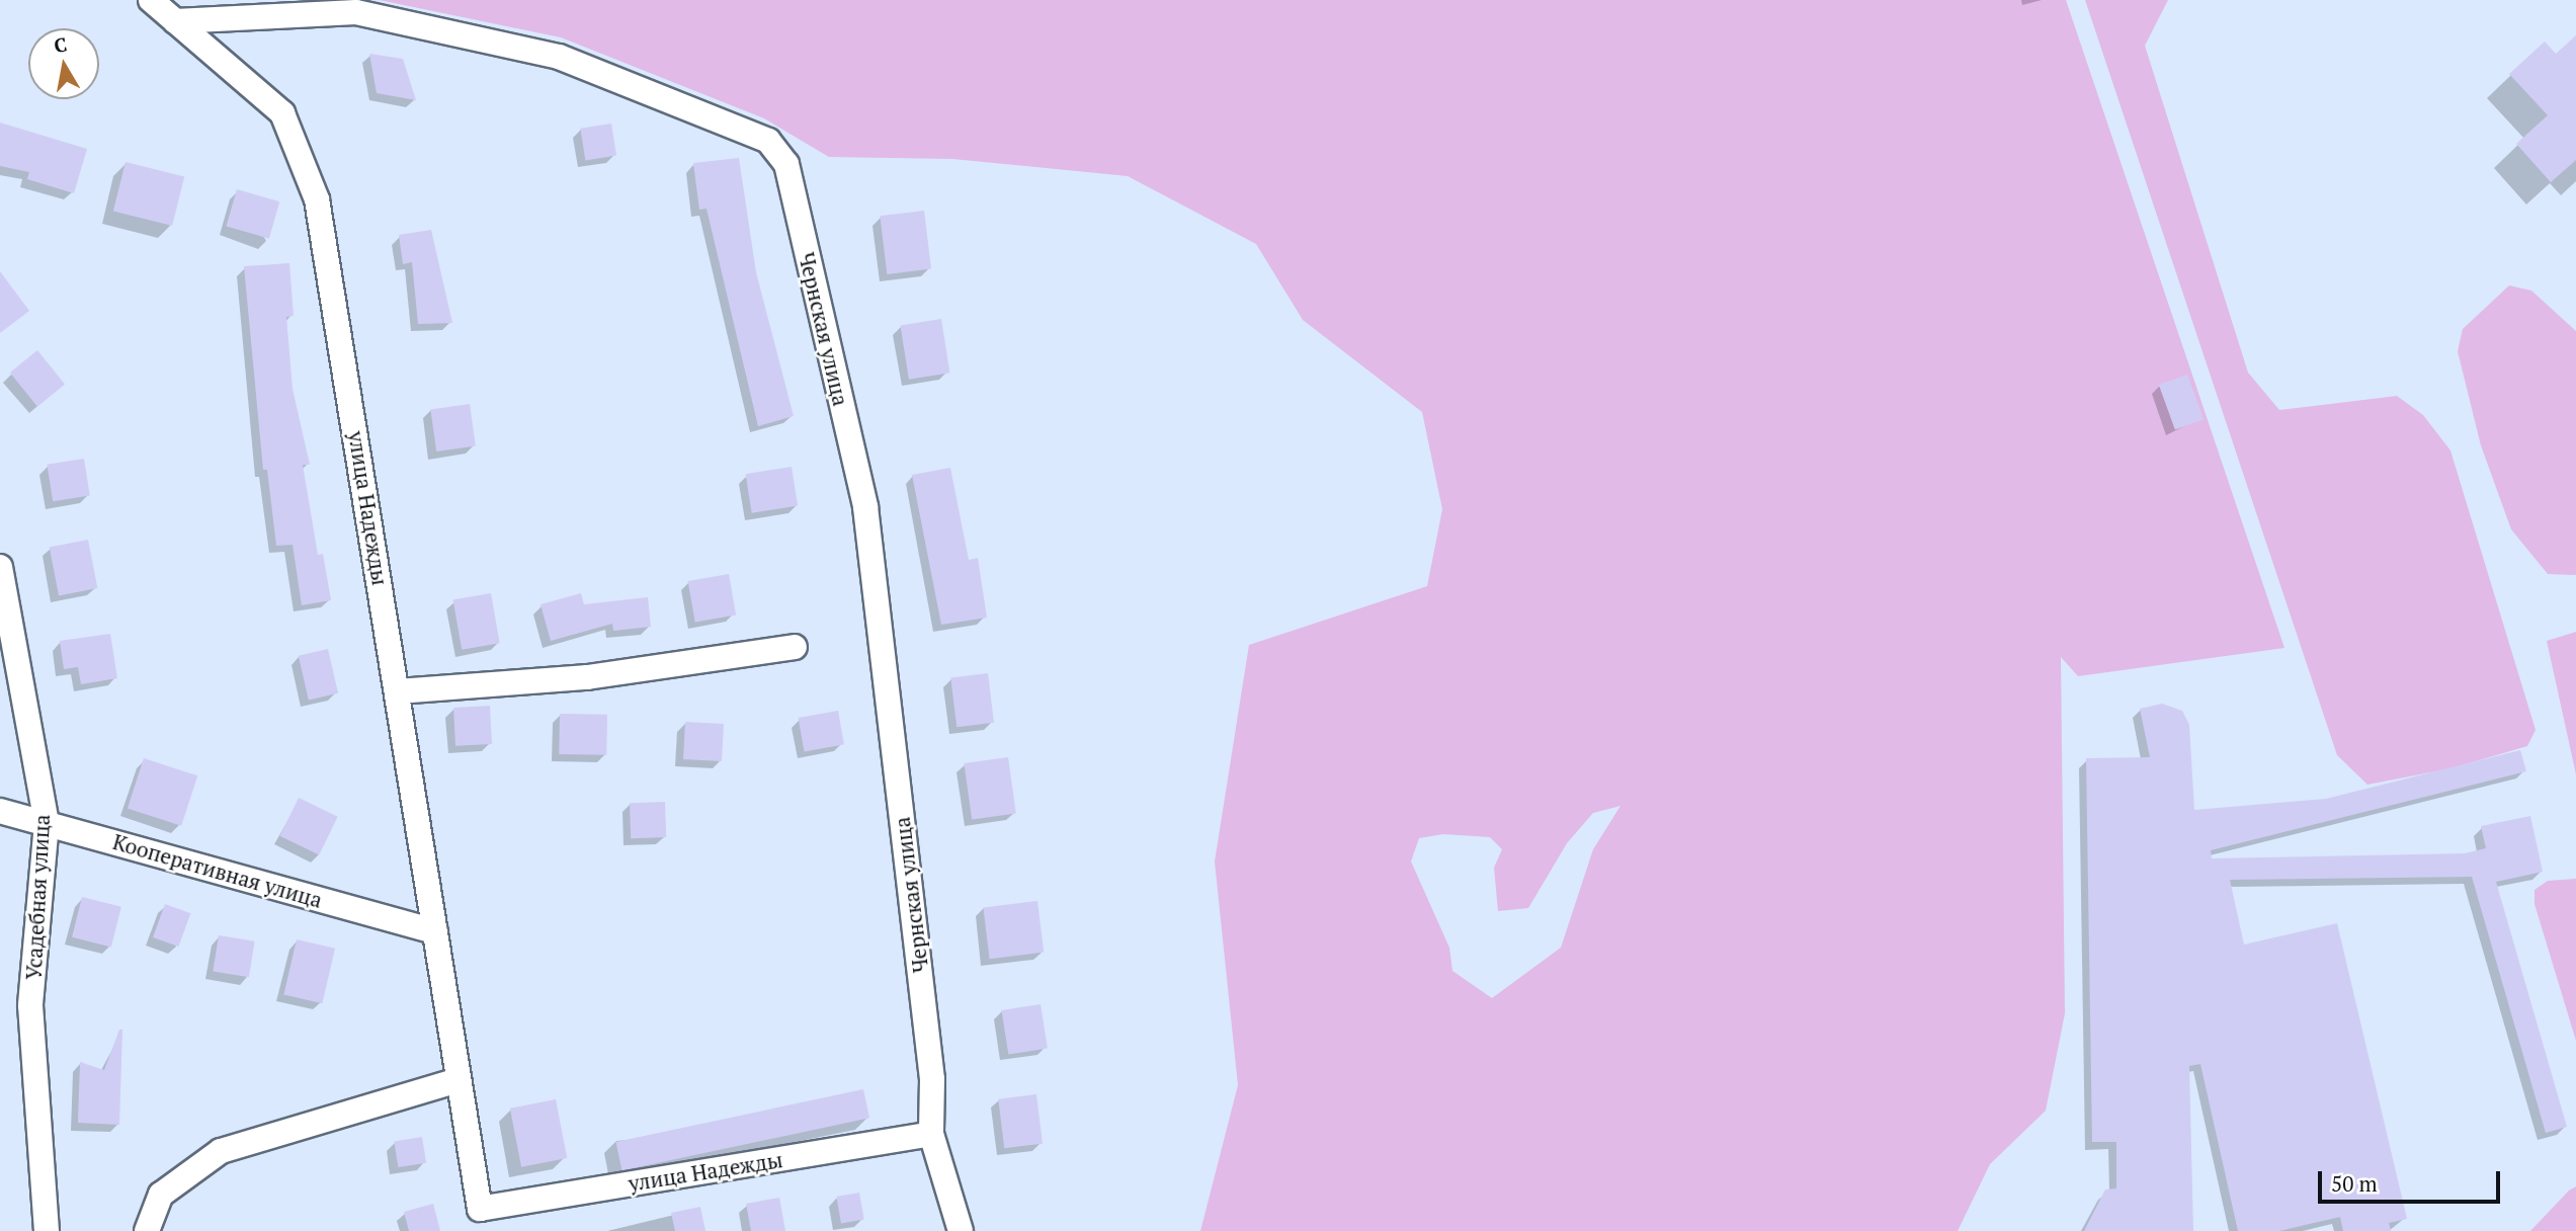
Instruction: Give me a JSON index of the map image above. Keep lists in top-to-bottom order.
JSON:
{
  "streets": {
    "street": [
      "Чернская улица",
      "улица Надежды",
      "Кооперативная улица",
      "Усадебная улица"
    ]
  },
  "crossings": [
    ["Чернская улица", "улица Надежды"],
    ["улица Надежды", "Кооперативная улица"],
    ["Кооперативная улица", "Усадебная улица"]
  ],
  "scale_bar": "50 m",
  "north": "top"
}
